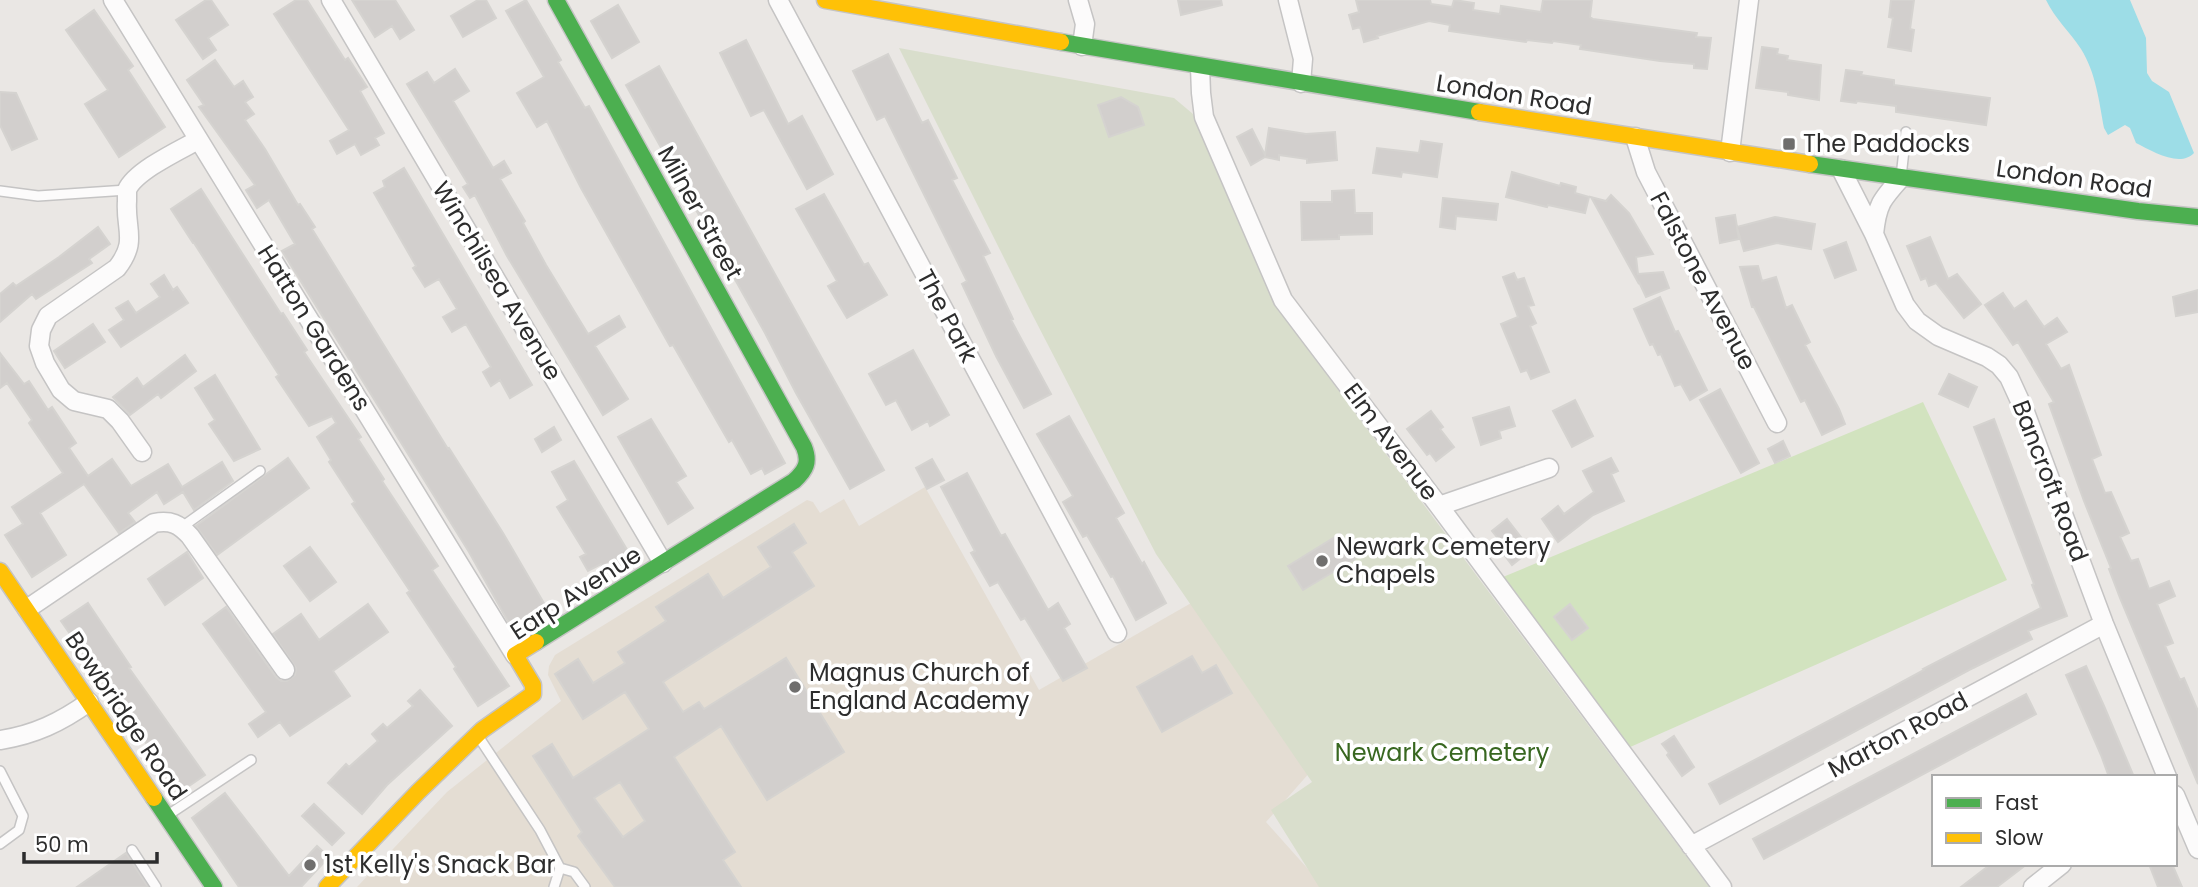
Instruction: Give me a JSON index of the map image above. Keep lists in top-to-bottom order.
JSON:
{
  "streets": {
    "street": [
      "London Road",
      "Milner Street",
      "Winchilsea Avenue",
      "Falstone Avenue",
      "The Park",
      "Hatton Gardens",
      "Elm Avenue",
      "Bancroft Road",
      "Earp Avenue",
      "Bowbridge Road",
      "Marton Road"
    ]
  },
  "crossings": [
    ["London Road", "Falstone Avenue"],
    ["London Road", "Elm Avenue"],
    ["London Road", "Bancroft Road"],
    ["Milner Street", "Earp Avenue"],
    ["Winchilsea Avenue", "Earp Avenue"],
    ["Hatton Gardens", "Earp Avenue"],
    ["Elm Avenue", "Marton Road"],
    ["Bancroft Road", "Marton Road"]
  ],
  "parks": ["Newark Cemetery"],
  "places": {
    "transit": ["The Paddocks"],
    "other": ["Newark Cemetery Chapels", "Magnus Church of England Academy", "1st Kelly's Snack Bar"]
  },
  "legend": ["Fast", "Slow"],
  "scale_bar": "50 m"
}
